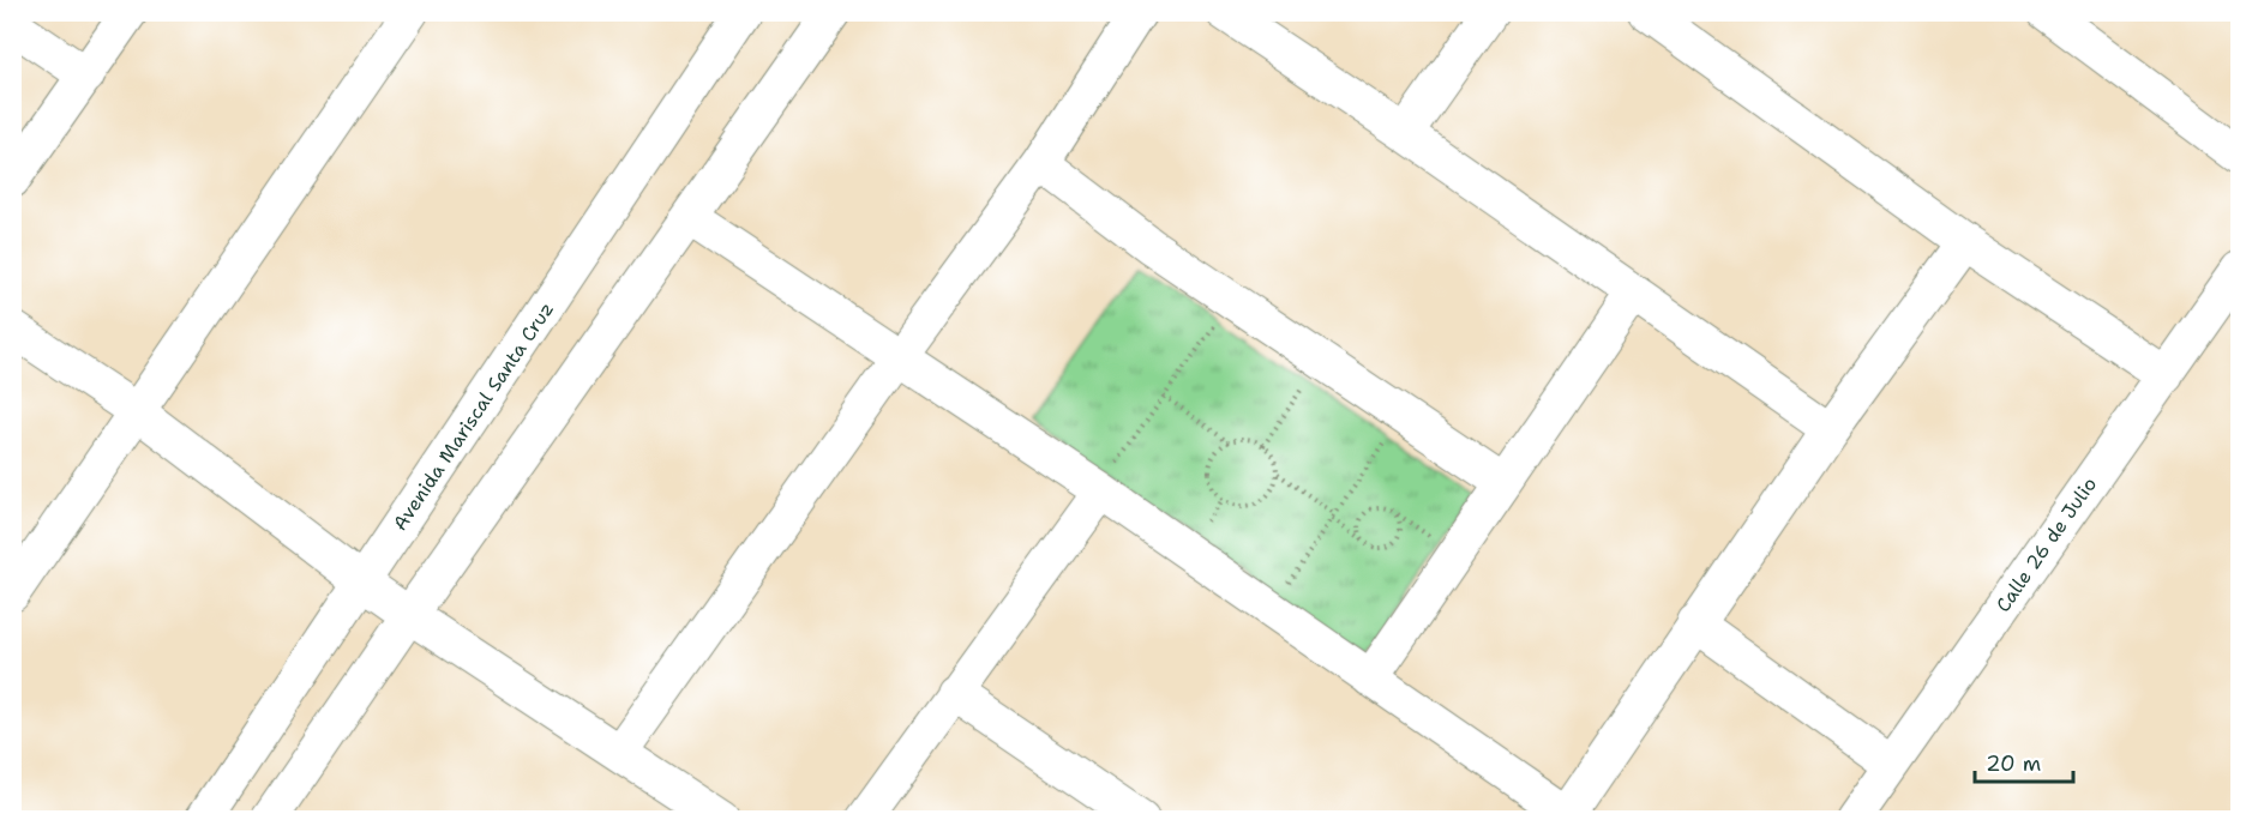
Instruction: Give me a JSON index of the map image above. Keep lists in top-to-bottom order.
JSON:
{
  "streets": {
    "street": ["Avenida Mariscal Santa Cruz", "Calle 26 de Julio"]
  },
  "scale_bar": "20 m"
}
